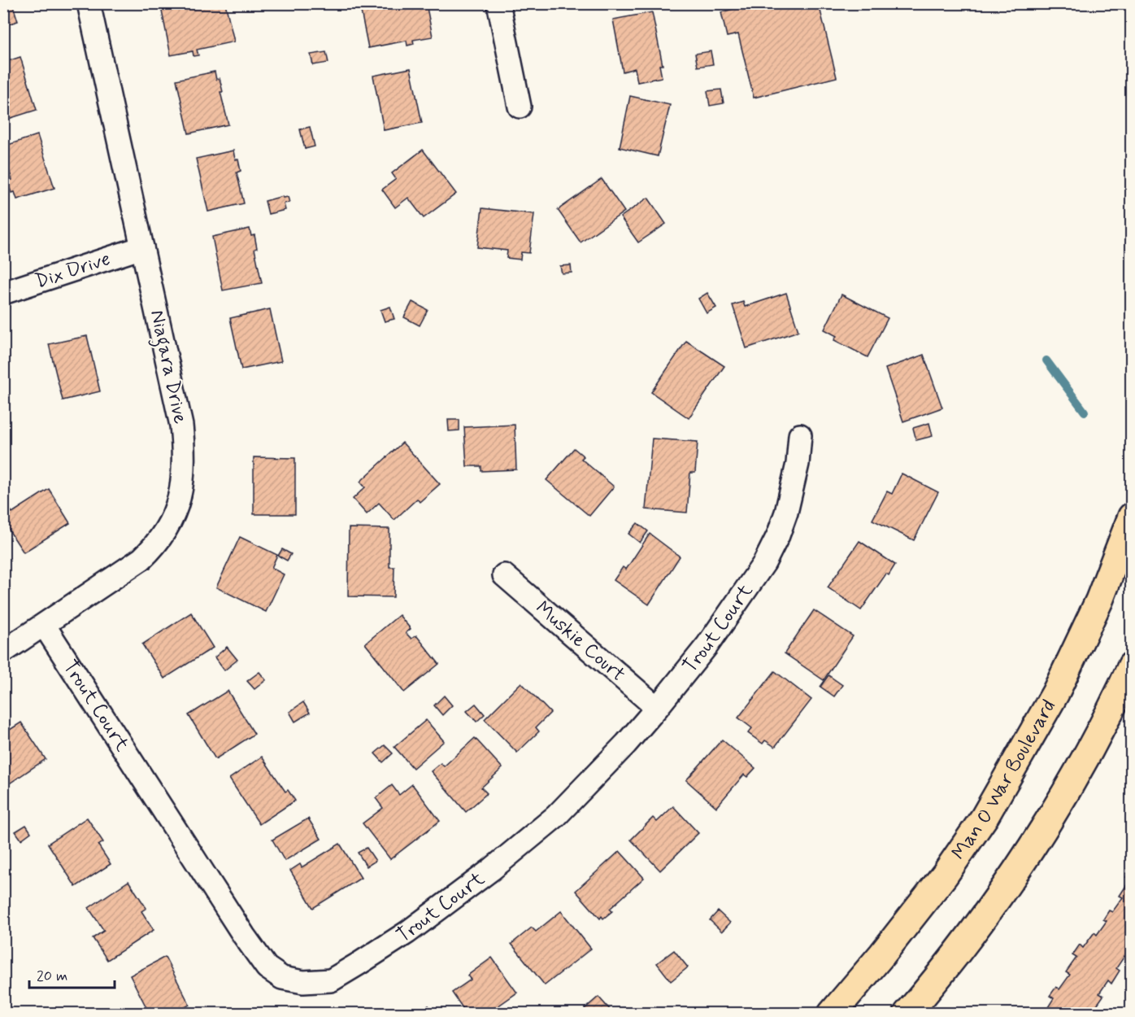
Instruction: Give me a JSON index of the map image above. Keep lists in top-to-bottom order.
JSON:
{
  "streets": {
    "main road": ["Man O War Boulevard"],
    "street": [
      "Dix Drive",
      "Niagara Drive",
      "Trout Court",
      "Muskie Court"
    ]
  },
  "crossings": [
    ["Dix Drive", "Niagara Drive"],
    ["Niagara Drive", "Trout Court"],
    ["Trout Court", "Muskie Court"]
  ],
  "scale_bar": "20 m"
}
